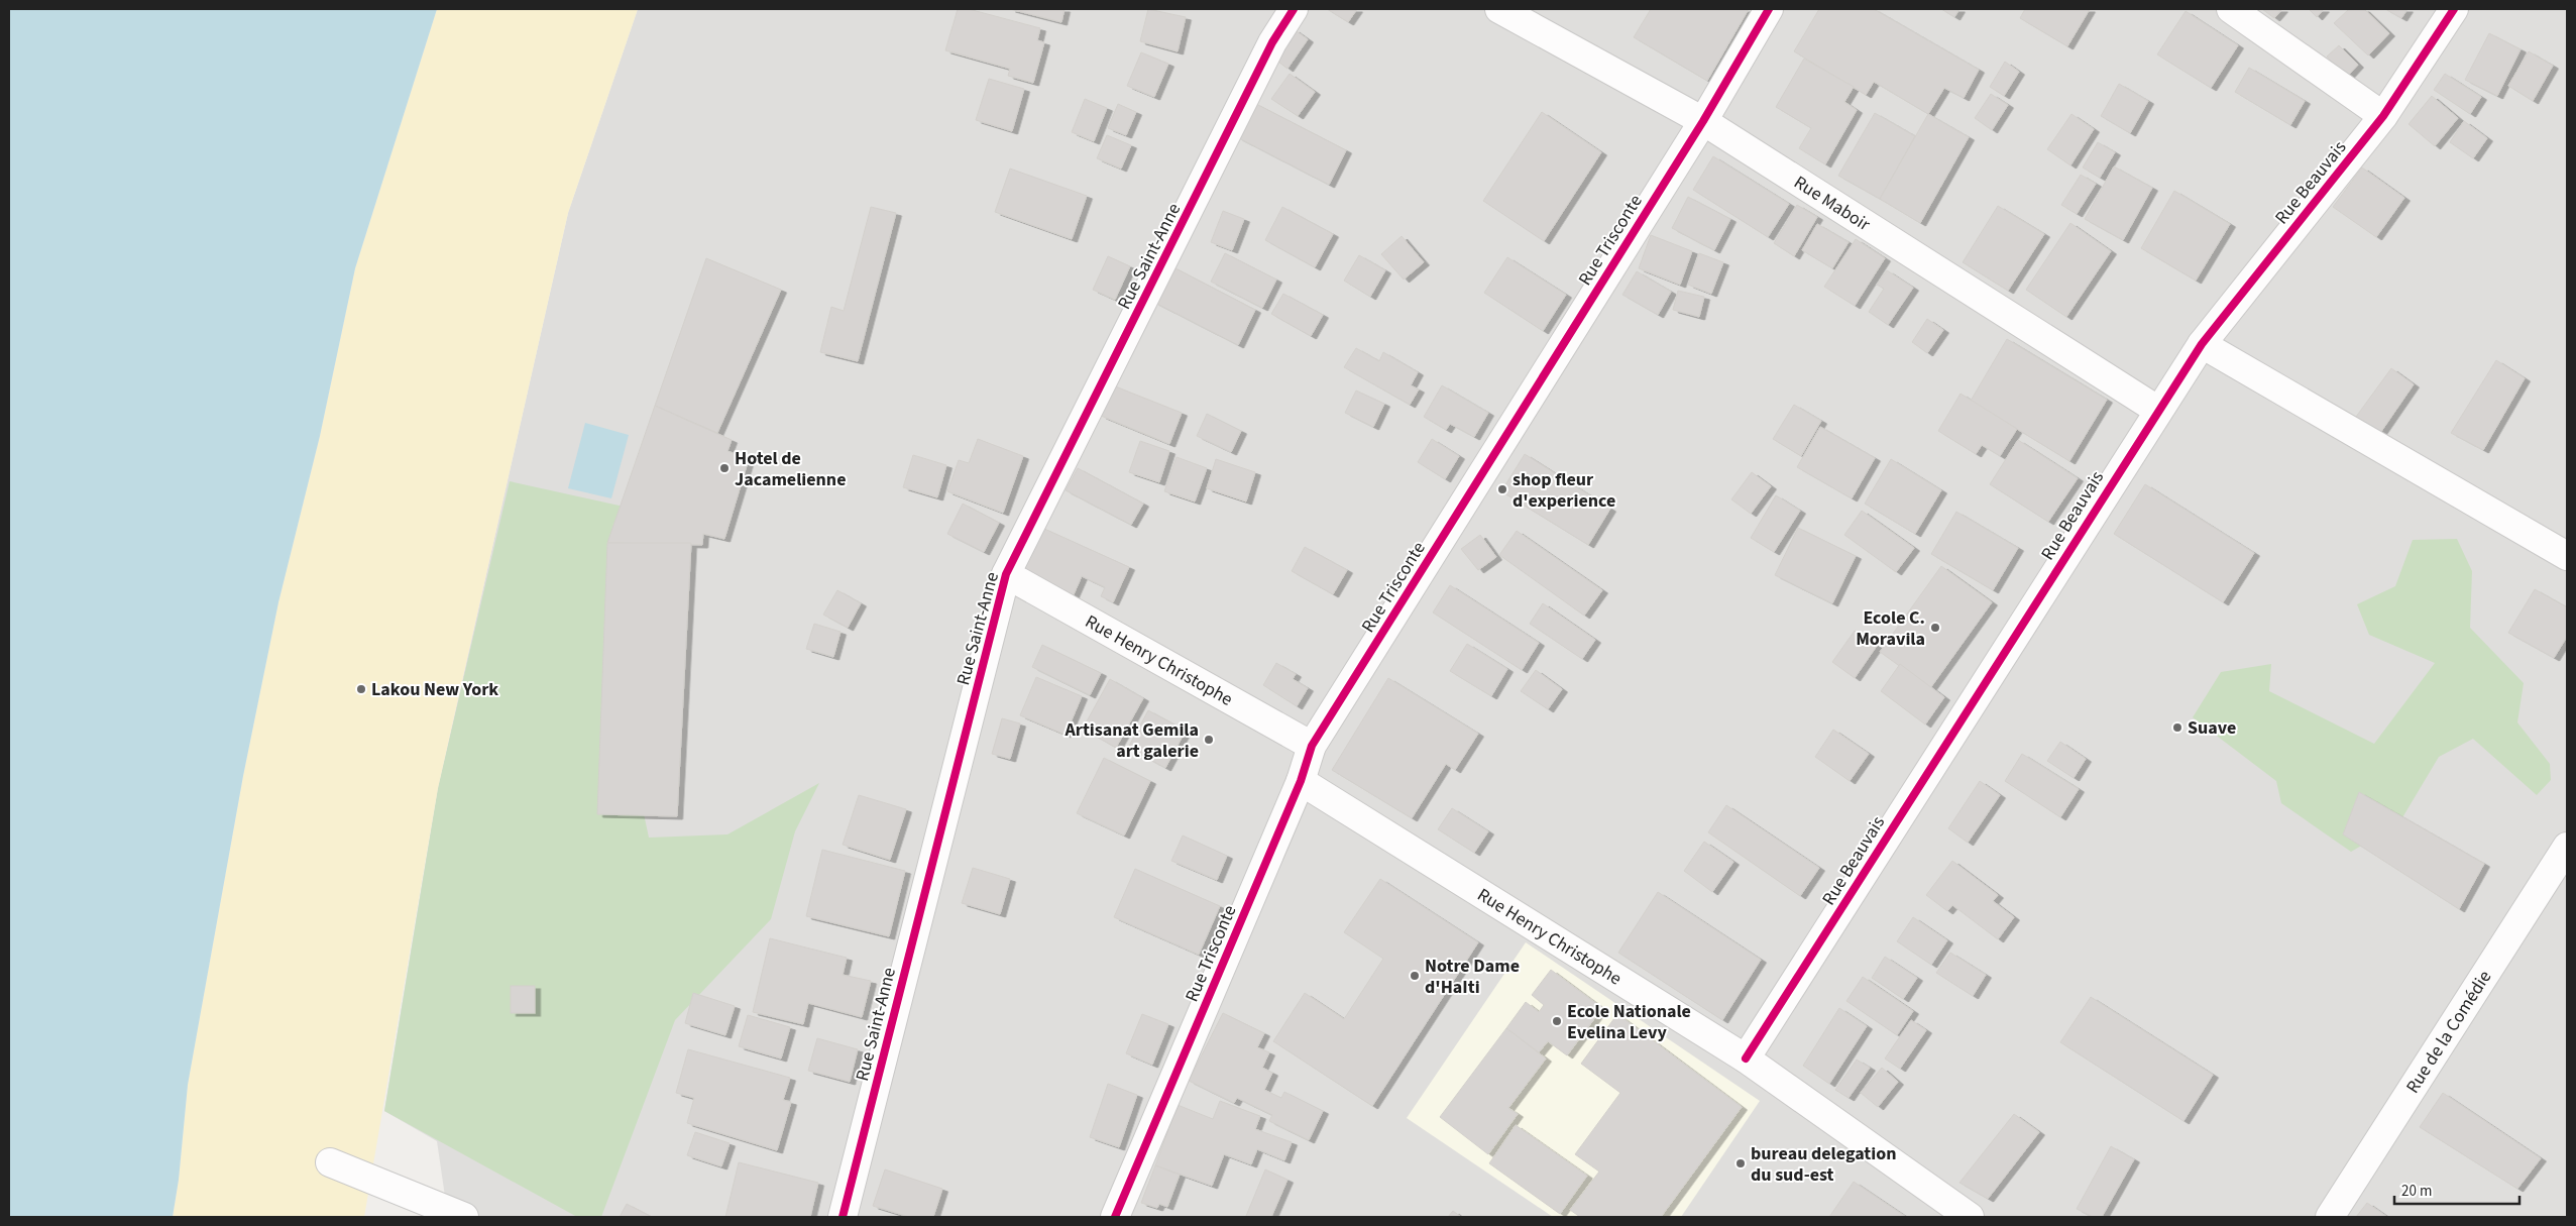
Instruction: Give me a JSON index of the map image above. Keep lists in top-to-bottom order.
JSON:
{
  "streets": {
    "street": [
      "Rue Beauvais",
      "Rue Maboir",
      "Rue Trisconte",
      "Rue Saint-Anne",
      "Rue Henry Christophe",
      "Rue de la Comédie"
    ]
  },
  "crossings": [
    ["Rue Beauvais", "Rue Maboir"],
    ["Rue Beauvais", "Rue Henry Christophe"],
    ["Rue Maboir", "Rue Trisconte"],
    ["Rue Trisconte", "Rue Henry Christophe"],
    ["Rue Saint-Anne", "Rue Henry Christophe"]
  ],
  "places": [
    "Hotel de Jacamelienne",
    "shop fleur d'experience",
    "Ecole C. Moravila",
    "Lakou New York",
    "Suave",
    "Artisanat Gemila art galerie",
    "Notre Dame d'HaIti",
    "Ecole Nationale Evelina Levy",
    "bureau delegation du sud-est"
  ],
  "scale_bar": "20 m"
}
